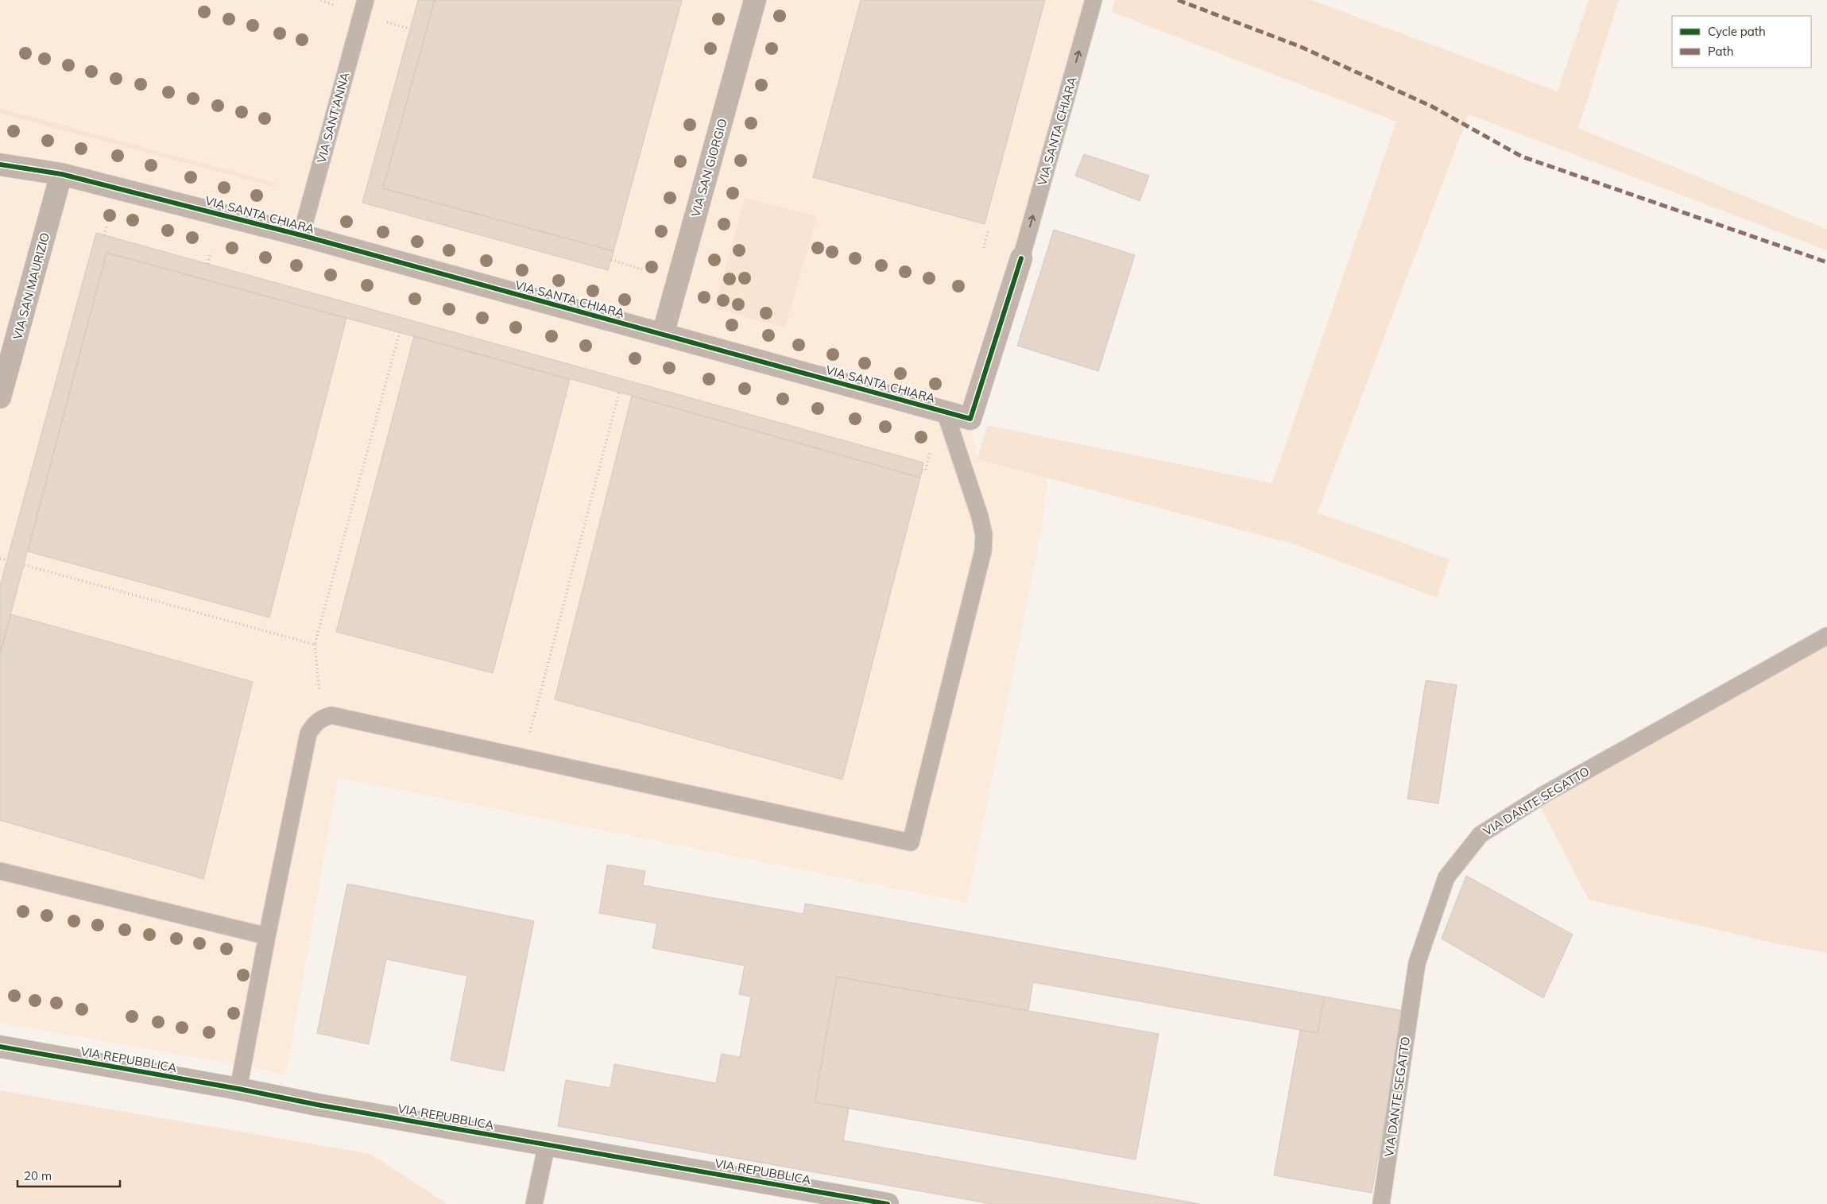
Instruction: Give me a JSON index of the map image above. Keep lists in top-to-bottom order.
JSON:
{
  "streets": {
    "street": [
      "VIA SANTA CHIARA",
      "VIA SAN GIORGIO",
      "VIA SAN MAURIZIO",
      "VIA REPUBBLICA"
    ],
    "lane": ["VIA SANT'ANNA", "VIA DANTE SEGATTO"]
  },
  "crossings": [
    ["VIA SANT'ANNA", "VIA SANTA CHIARA"],
    ["VIA SANTA CHIARA", "VIA SAN GIORGIO"],
    ["VIA SANTA CHIARA", "VIA SAN MAURIZIO"]
  ],
  "legend": ["Cycle path", "Path"],
  "scale_bar": "20 m"
}
